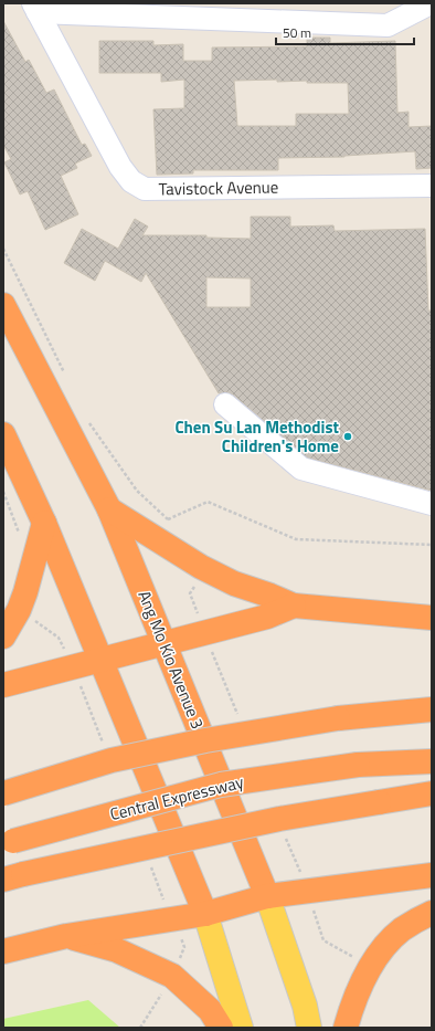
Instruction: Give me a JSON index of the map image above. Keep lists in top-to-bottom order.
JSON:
{
  "streets": {
    "highway": ["Ang Mo Kio Avenue 3", "Central Expressway"],
    "street": ["Tavistock Avenue"]
  },
  "places": ["Chen Su Lan Methodist Children's Home"],
  "scale_bar": "50 m"
}
